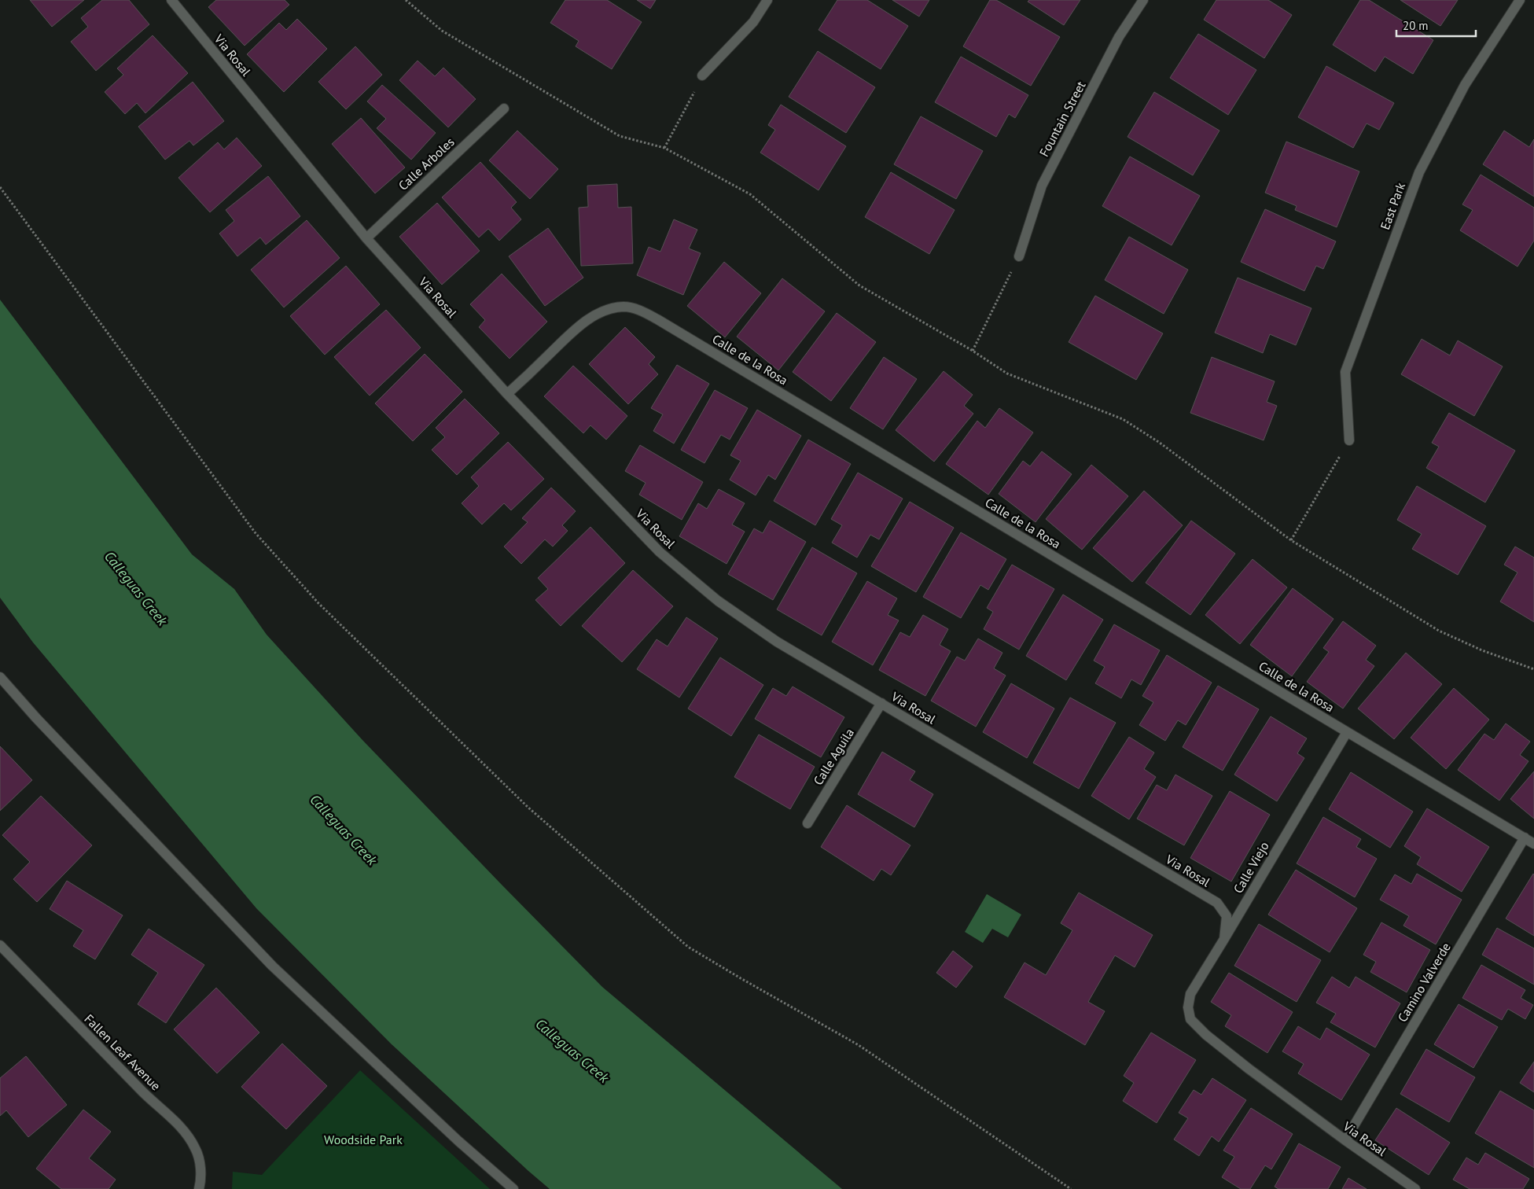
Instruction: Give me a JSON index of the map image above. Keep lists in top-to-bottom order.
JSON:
{
  "streets": {
    "street": [
      "Via Rosal",
      "Fountain Street",
      "Calle Arboles",
      "East Park",
      "Calle de la Rosa",
      "Calle Aguila",
      "Calle Viejo",
      "Camino Valverde",
      "Fallen Leaf Avenue"
    ]
  },
  "crossings": [
    ["Via Rosal", "Calle Arboles"],
    ["Via Rosal", "Calle de la Rosa"],
    ["Via Rosal", "Calle Aguila"],
    ["Via Rosal", "Calle Viejo"],
    ["Via Rosal", "Camino Valverde"],
    ["Calle de la Rosa", "Calle Viejo"],
    ["Calle de la Rosa", "Camino Valverde"]
  ],
  "water": ["Calleguas Creek"],
  "parks": ["Woodside Park"],
  "scale_bar": "20 m"
}
